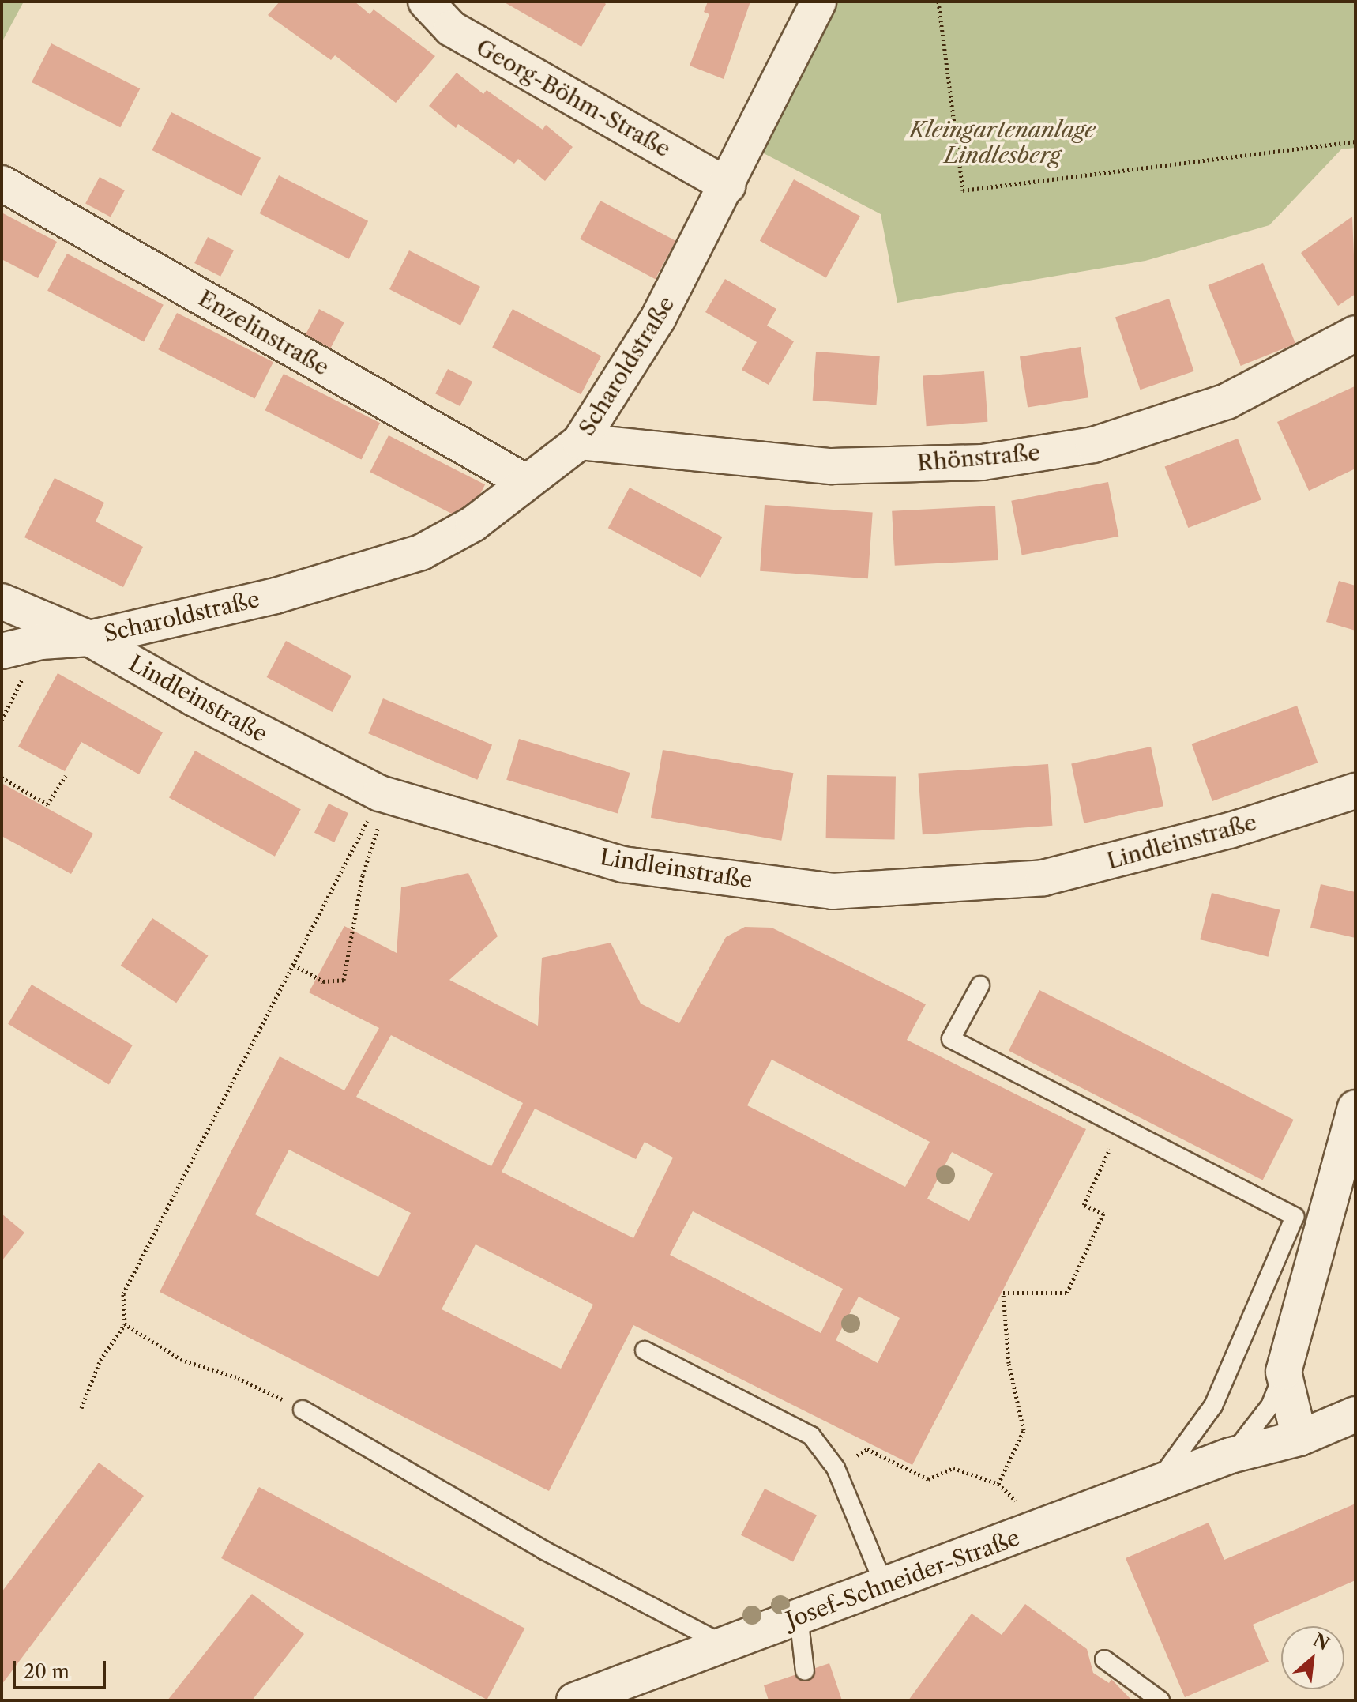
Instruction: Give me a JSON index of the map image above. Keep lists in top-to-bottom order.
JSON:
{
  "streets": {
    "street": [
      "Georg-Böhm-Straße",
      "Enzelinstraße",
      "Scharoldstraße",
      "Rhönstraße",
      "Lindleinstraße",
      "Josef-Schneider-Straße"
    ]
  },
  "crossings": [
    ["Georg-Böhm-Straße", "Scharoldstraße"],
    ["Enzelinstraße", "Scharoldstraße"],
    ["Scharoldstraße", "Rhönstraße"],
    ["Scharoldstraße", "Lindleinstraße"]
  ],
  "parks": ["Kleingartenanlage Lindlesberg"],
  "scale_bar": "20 m",
  "north": "top right"
}
